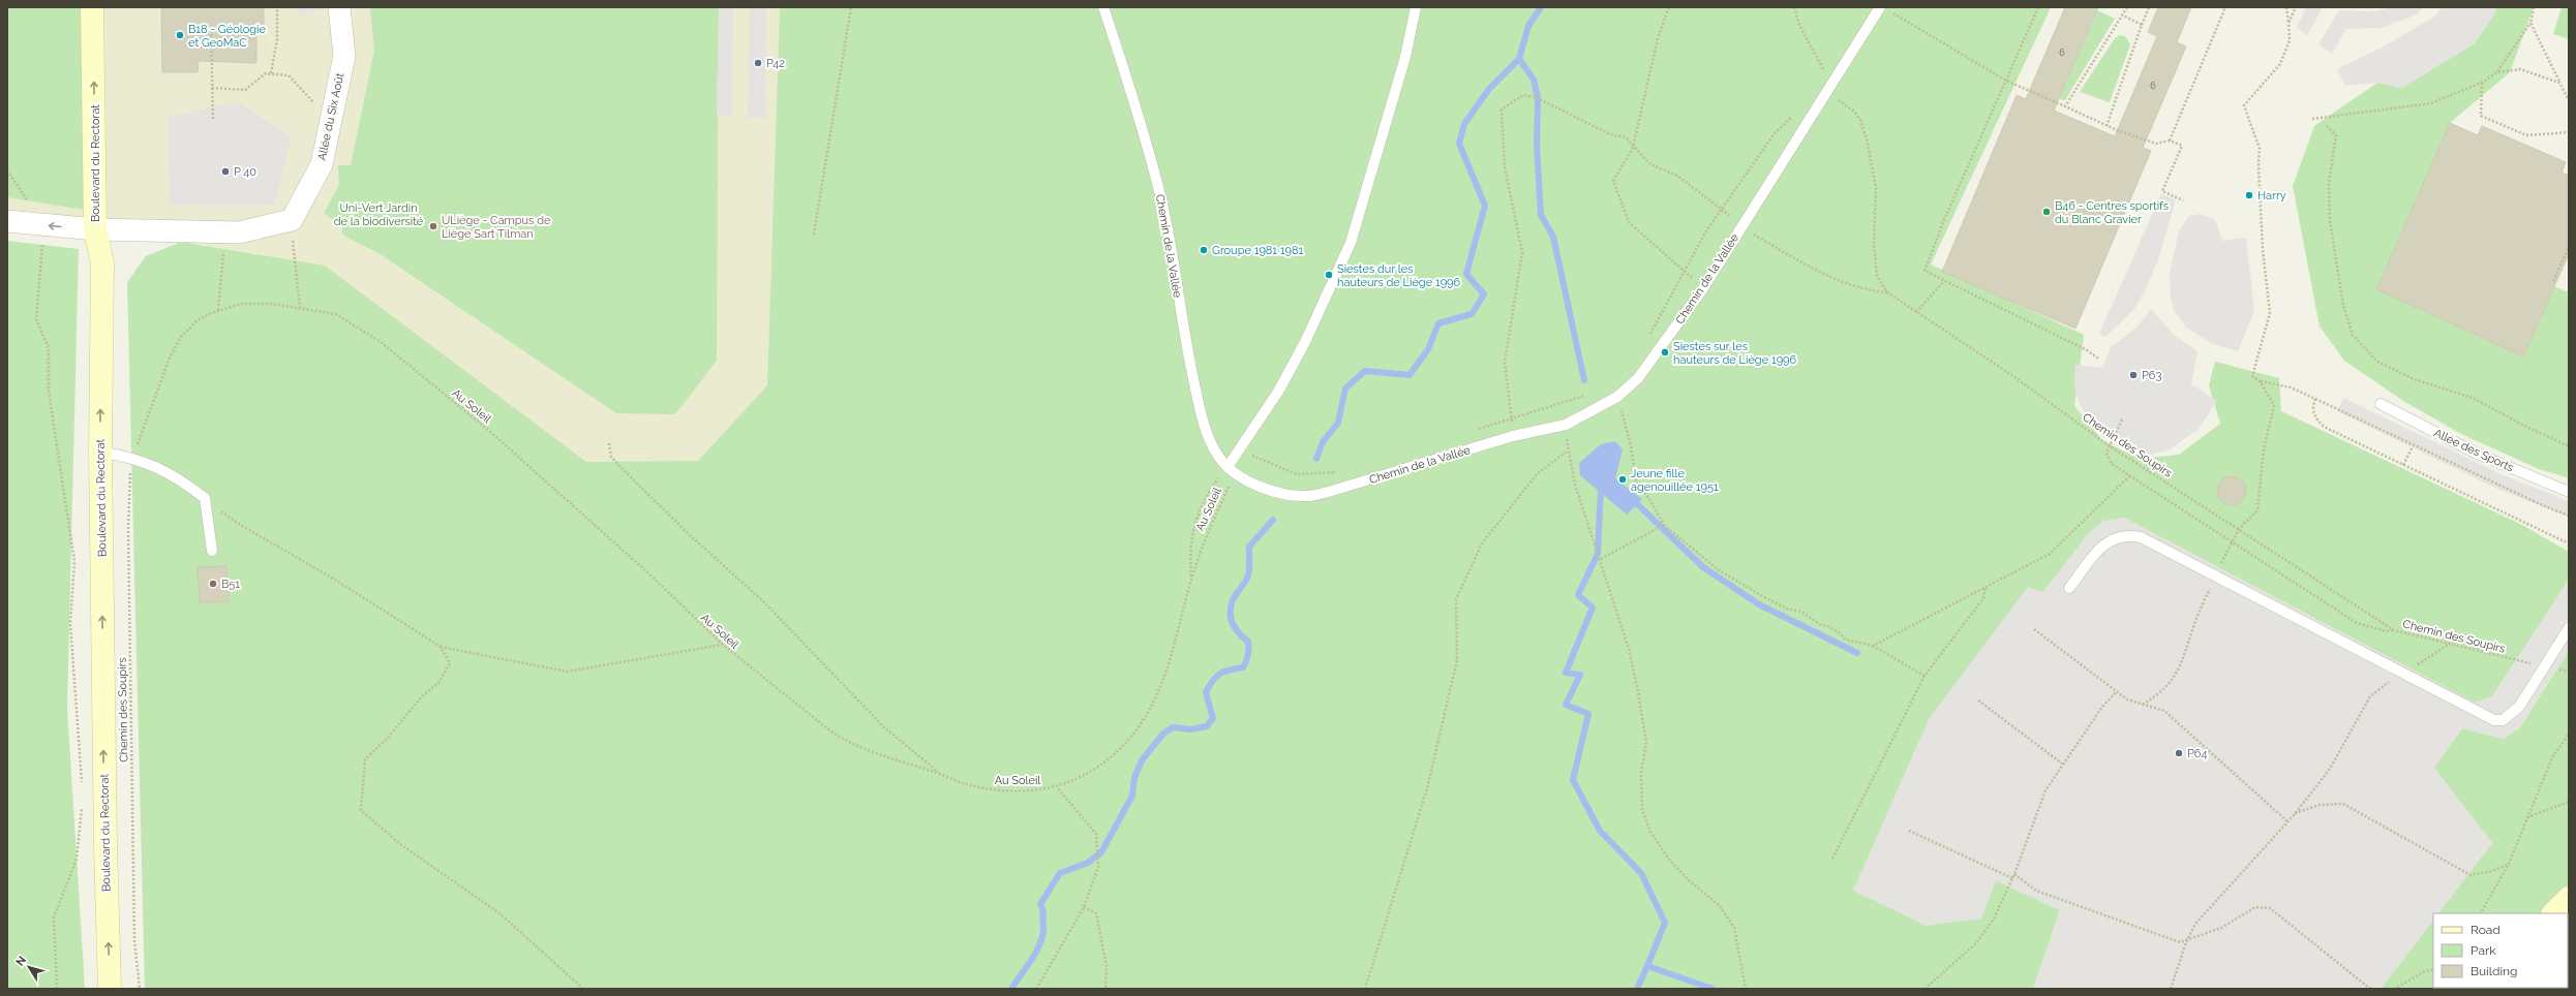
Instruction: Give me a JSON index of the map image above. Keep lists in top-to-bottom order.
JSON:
{
  "streets": {
    "main road": ["Boulevard du Rectorat"],
    "street": ["Allée du Six Août"],
    "lane": ["Chemin de la Vallée", "Allée des Sports"],
    "path": ["Au Soleil", "Chemin des Soupirs"]
  },
  "crossings": [
    ["Chemin de la Vallée", "Au Soleil"],
    ["Chemin de la Vallée", "Chemin des Soupirs"],
    ["Au Soleil", "Chemin des Soupirs"]
  ],
  "one_way": ["Boulevard du Rectorat"],
  "parks": ["Uni-Vert Jardin de la biodiversité"],
  "places": [
    "B18 - Géologie et GeoMaC",
    "P42",
    "P 40",
    "Harry",
    "B46 - Centres sportifs du Blanc Gravier",
    "ULiège - Campus de Liège Sart Tilman",
    "Groupe 1981 1981",
    "Siestes dur les hauteurs de Liège 1996",
    "Siestes sur les hauteurs de Liège 1996",
    "P63",
    "Jeune fille agenouillée 1951",
    "B51",
    "P64"
  ],
  "house_numbers": ["6", "6"],
  "legend": ["Road", "Park", "Building"],
  "north": "top left"
}
